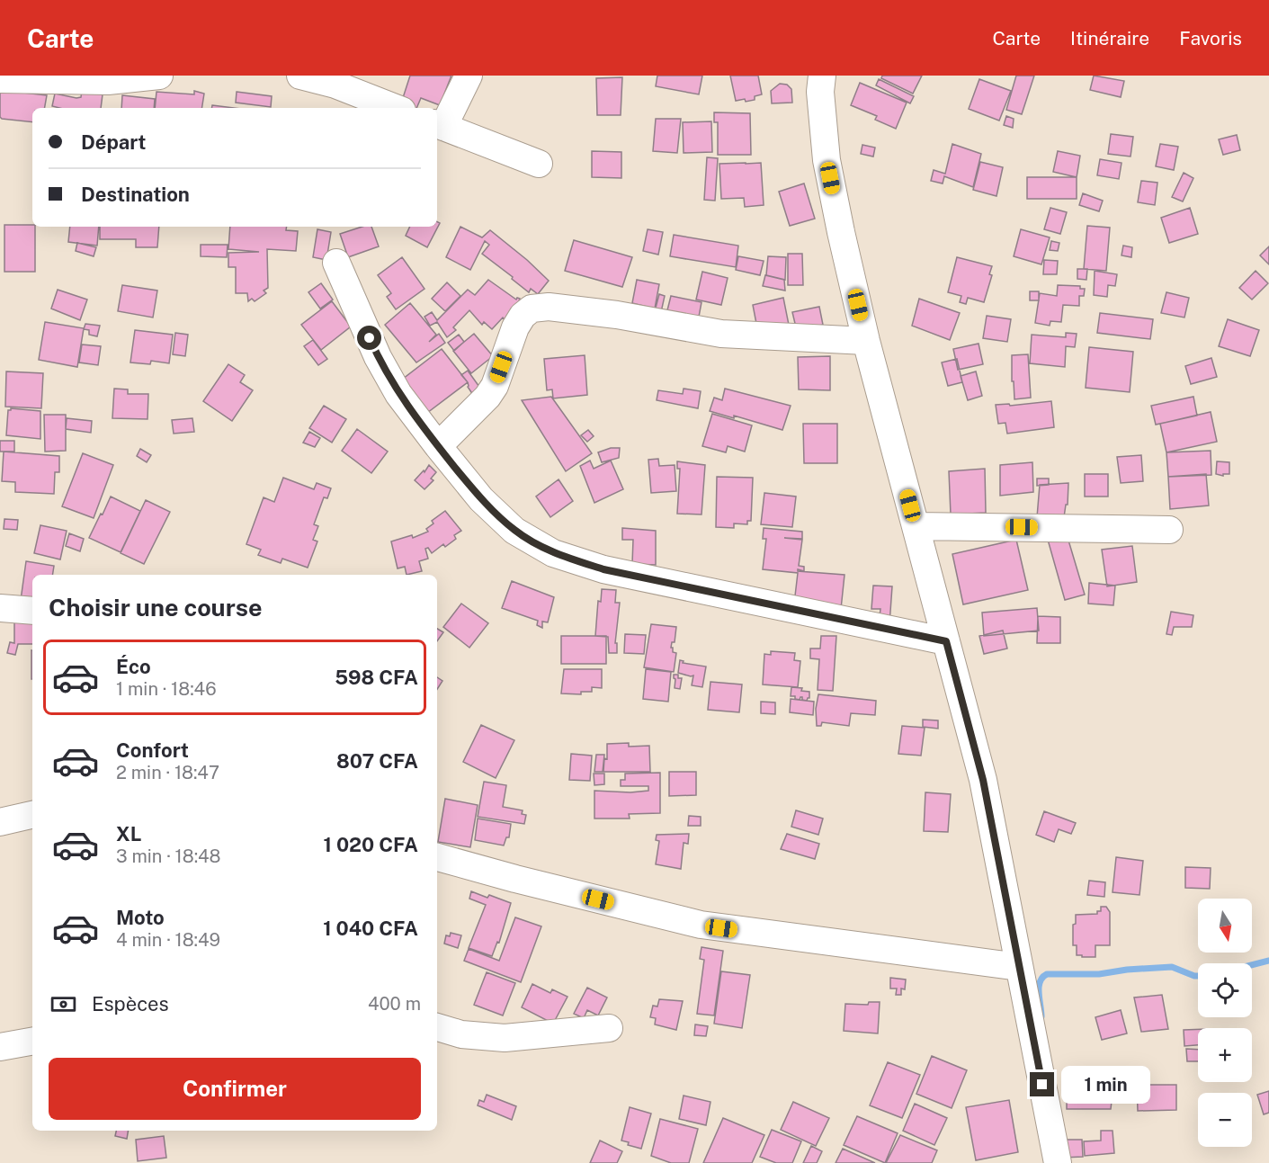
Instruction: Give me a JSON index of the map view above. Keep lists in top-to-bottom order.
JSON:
{
  "north": "bottom",
  "page": {
    "header": "Carte",
    "nav": ["Carte", "Itinéraire", "Favoris"],
    "banner": ["Départ", "Destination"],
    "heading": "Choisir une course",
    "list": [
      {
        "name": "Éco",
        "note": "1 min · 18:46",
        "value": "598 CFA"
      },
      {
        "name": "Confort",
        "note": "2 min · 18:47",
        "value": "807 CFA"
      },
      {
        "name": "XL",
        "note": "3 min · 18:48",
        "value": "1 020 CFA"
      },
      {
        "name": "Moto",
        "note": "4 min · 18:49",
        "value": "1 040 CFA"
      }
    ],
    "map_buttons": ["+", "−"],
    "pay": ["Espèces", "400 m"],
    "buttons": "Confirmer",
    "bubble": "1 min"
  }
}
